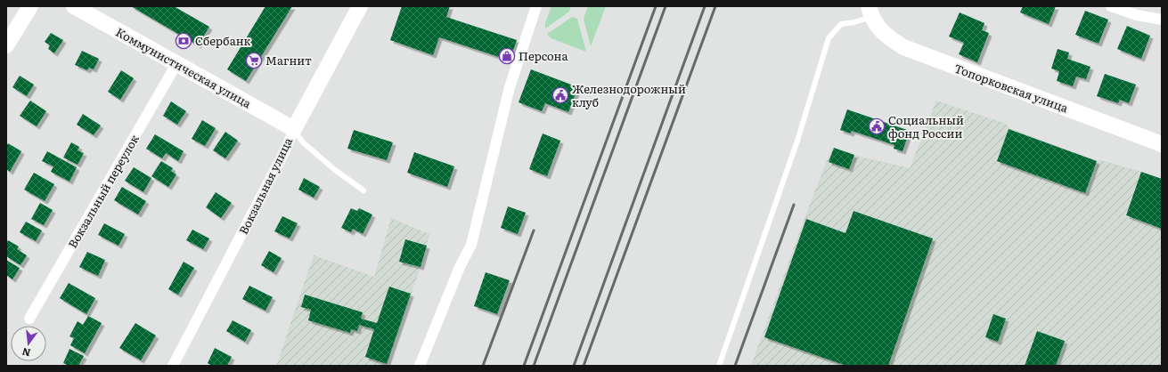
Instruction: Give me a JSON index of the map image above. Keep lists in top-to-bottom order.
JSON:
{
  "streets": {
    "street": [
      "Коммунистическая улица",
      "Топорковская улица",
      "Вокзальная улица",
      "Вокзальный переулок"
    ]
  },
  "crossings": [
    ["Коммунистическая улица", "Вокзальная улица"],
    ["Коммунистическая улица", "Вокзальный переулок"]
  ],
  "places": {
    "bank": ["Сбербанк"],
    "shop": ["Персона"],
    "supermarket": ["Магнит"],
    "public building": ["Железнодорожный клуб", "Социальный фонд России"]
  },
  "north": "bottom"
}
